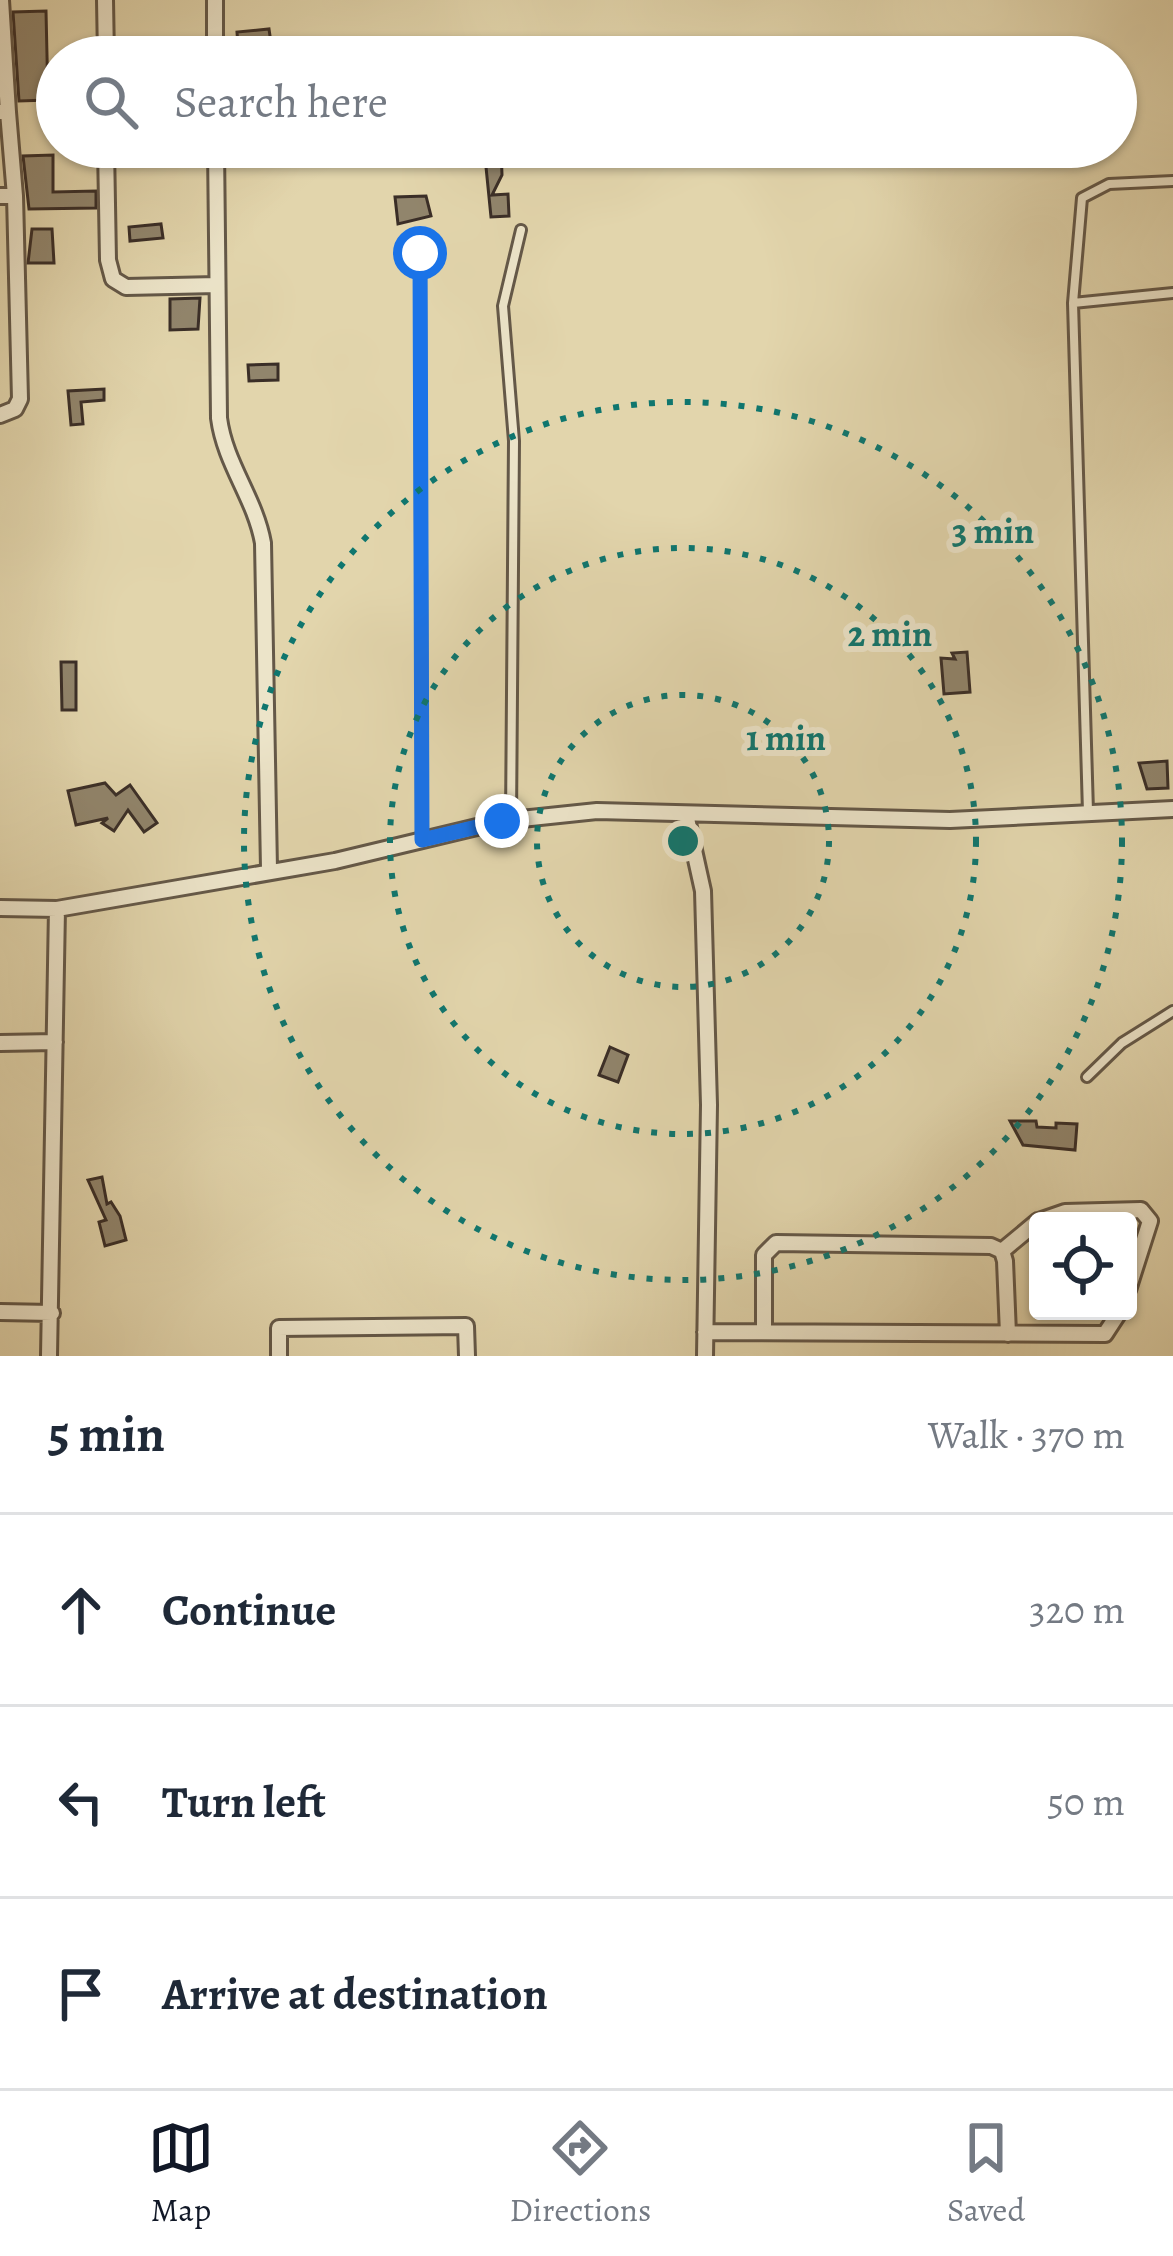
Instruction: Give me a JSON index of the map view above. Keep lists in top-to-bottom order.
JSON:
{
  "page": {
    "search": "Search here",
    "heading": ["5 min", "Walk · 370 m"],
    "list": [
      ["Continue", "320 m"],
      ["Turn left", "50 m"],
      "Arrive at destination"
    ],
    "nav": ["Map", "Directions", "Saved"]
  },
  "rings": ["3 min", "2 min", "1 min"]
}
